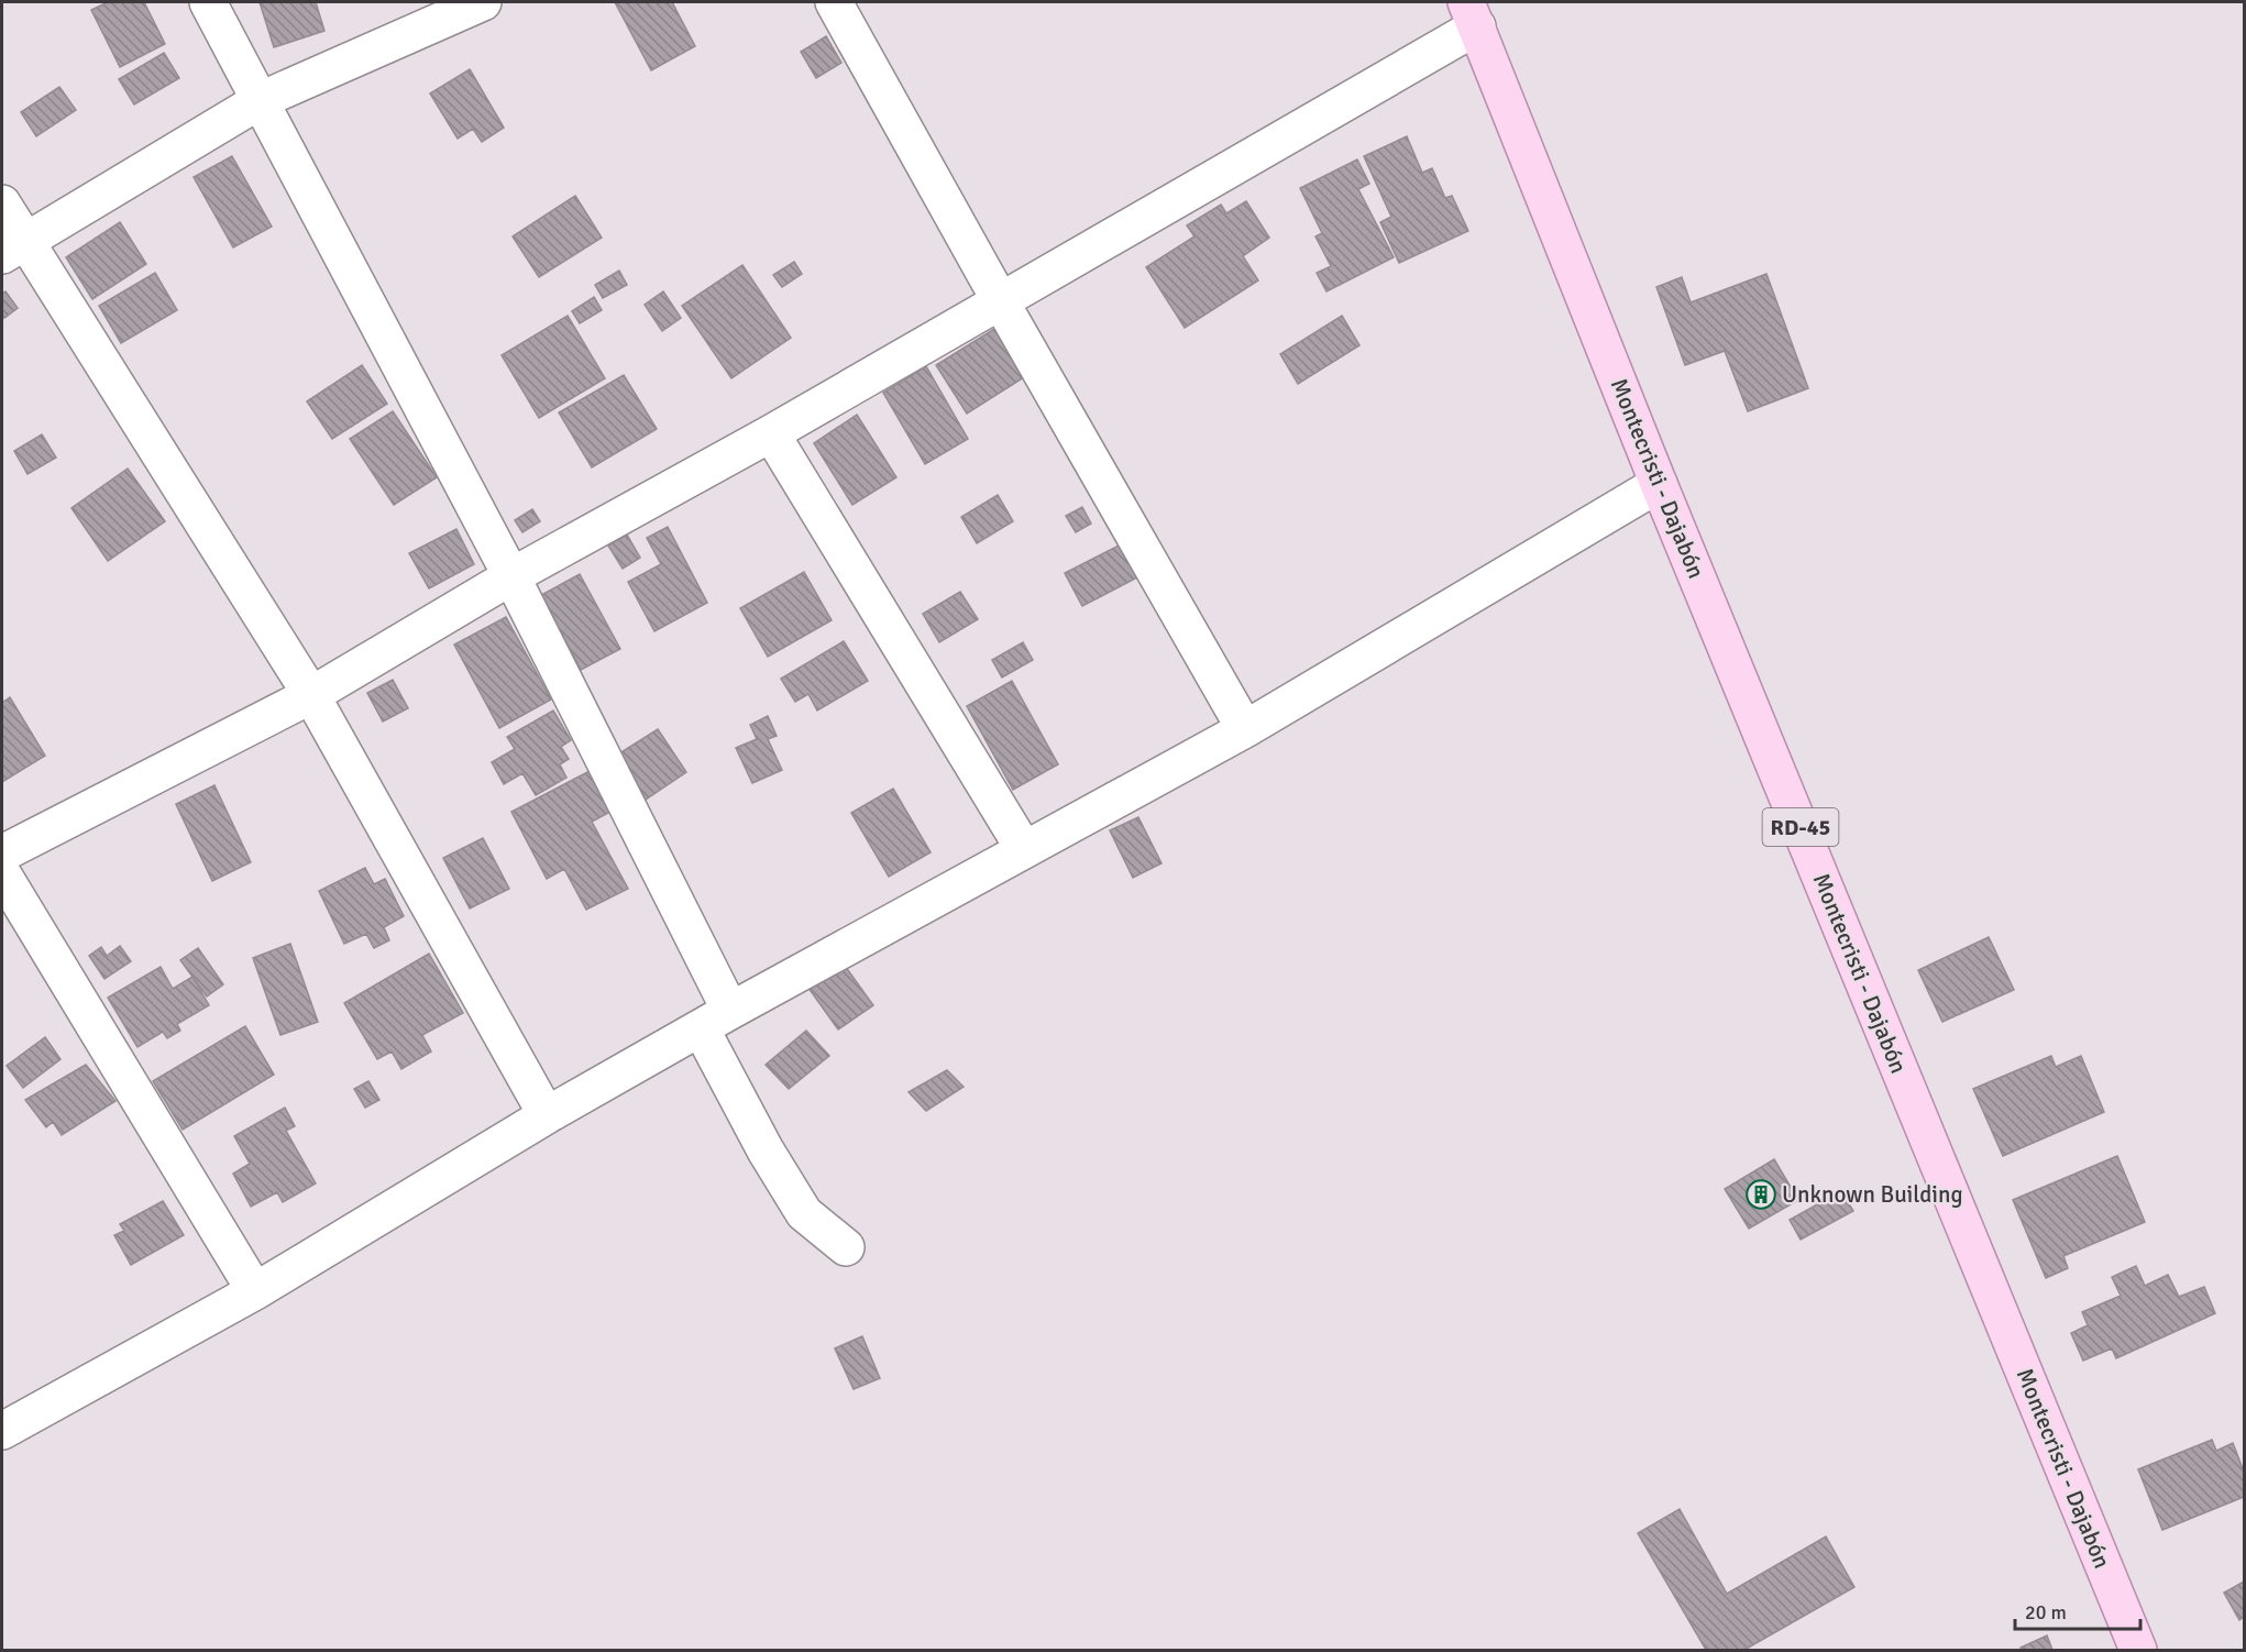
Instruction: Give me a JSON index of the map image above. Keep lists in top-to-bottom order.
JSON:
{
  "streets": {
    "main road": ["Montecristi - Dajabón", "RD-45"]
  },
  "places": {
    "building": ["Unknown Building"]
  },
  "scale_bar": "20 m"
}
